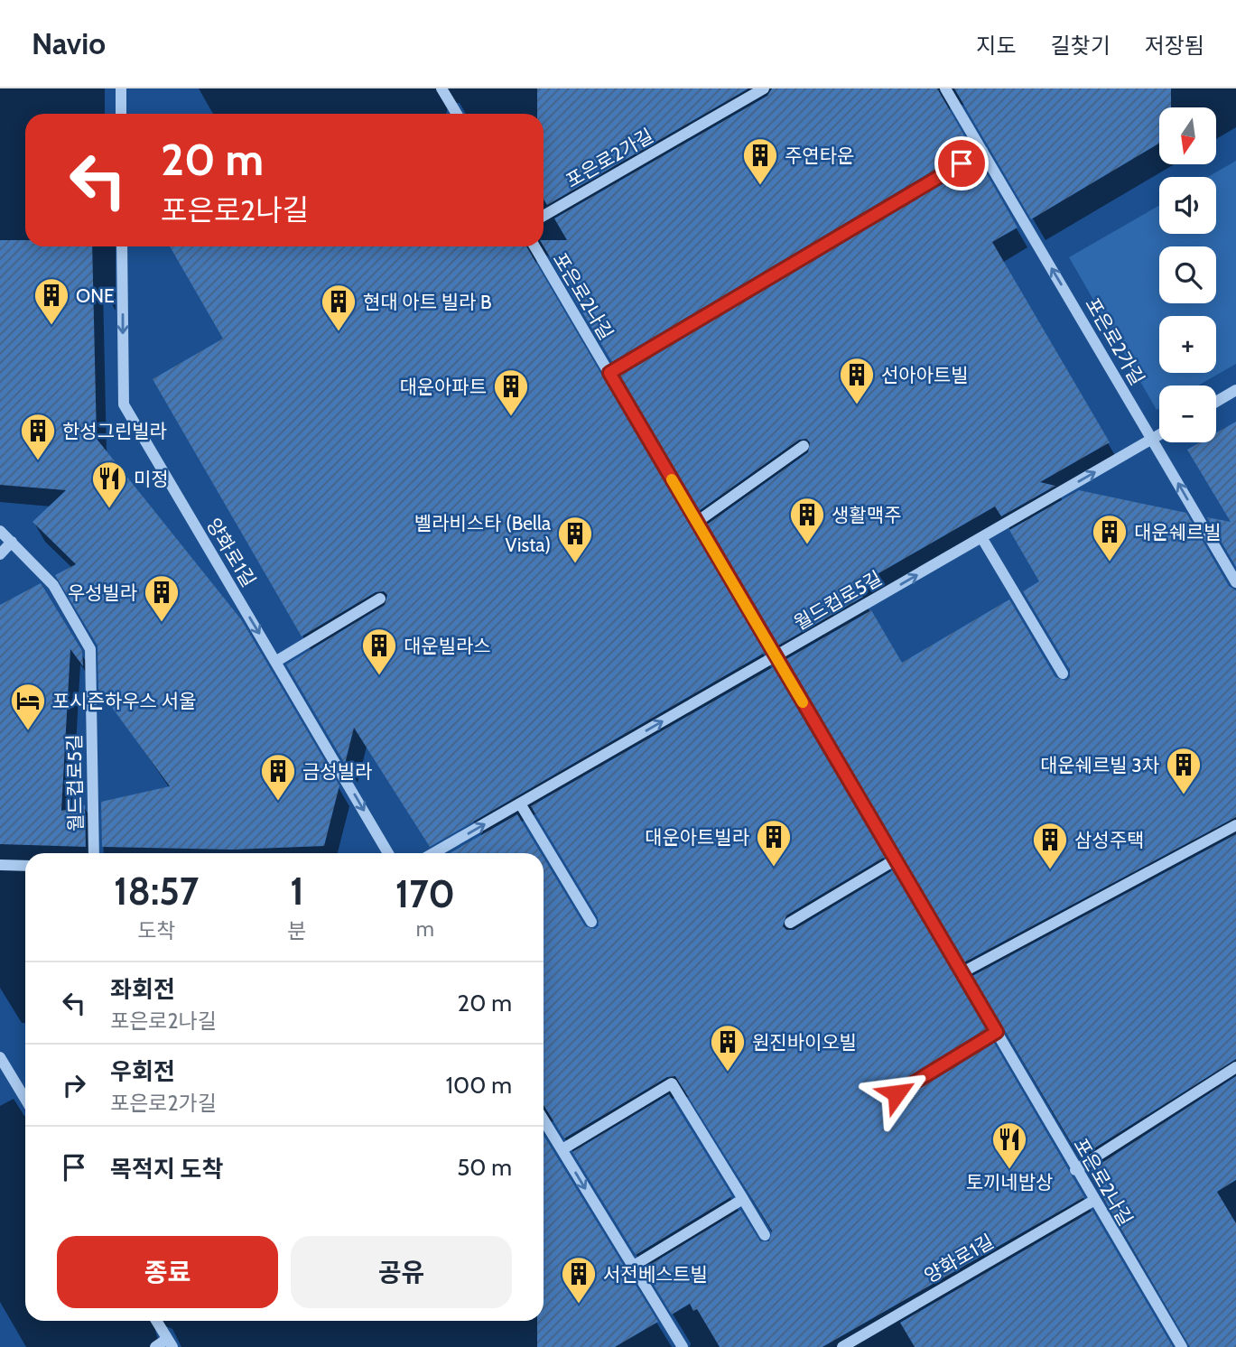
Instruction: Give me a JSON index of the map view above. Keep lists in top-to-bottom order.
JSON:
{
  "streets": {
    "lane": [
      "포은로2가길",
      "포은로2나길",
      "양화로1길",
      "월드컵로5길"
    ]
  },
  "crossings": [
    ["포은로2가길", "월드컵로5길"],
    ["포은로2나길", "양화로1길"],
    ["포은로2나길", "월드컵로5길"]
  ],
  "one_way": ["포은로2가길", "양화로1길", "월드컵로5길"],
  "places": {
    "building": [
      "주연타운",
      "ONE",
      "현대 아트 빌라 B",
      "선아아트빌",
      "대운아파트",
      "한성그린빌라",
      "생활맥주",
      "대운쉐르빌",
      "벨라비스타 (Bella Vista)",
      "우성빌라",
      "대운빌라스",
      "대운쉐르빌 3차",
      "금성빌라",
      "대운아트빌라",
      "삼성주택",
      "원진바이오빌",
      "서전베스트빌"
    ],
    "restaurant": ["미정", "토끼네밥상"],
    "hotel": ["포시즌하우스 서울"]
  },
  "north": "bottom",
  "page": {
    "header": "Navio",
    "nav": ["지도", "길찾기", "저장됨"],
    "map_buttons": ["+", "−"],
    "turn": ["20 m", "포은로2나길"],
    "eta": [
      "18:57",
      "도착",
      "1",
      "분",
      "170",
      "m"
    ],
    "list": [
      {
        "name": "좌회전",
        "note": "포은로2나길",
        "value": "20 m"
      },
      {
        "name": "우회전",
        "note": "포은로2가길",
        "value": "100 m"
      },
      {
        "name": "목적지 도착",
        "value": "50 m"
      }
    ],
    "buttons": ["종료", "공유"]
  }
}
